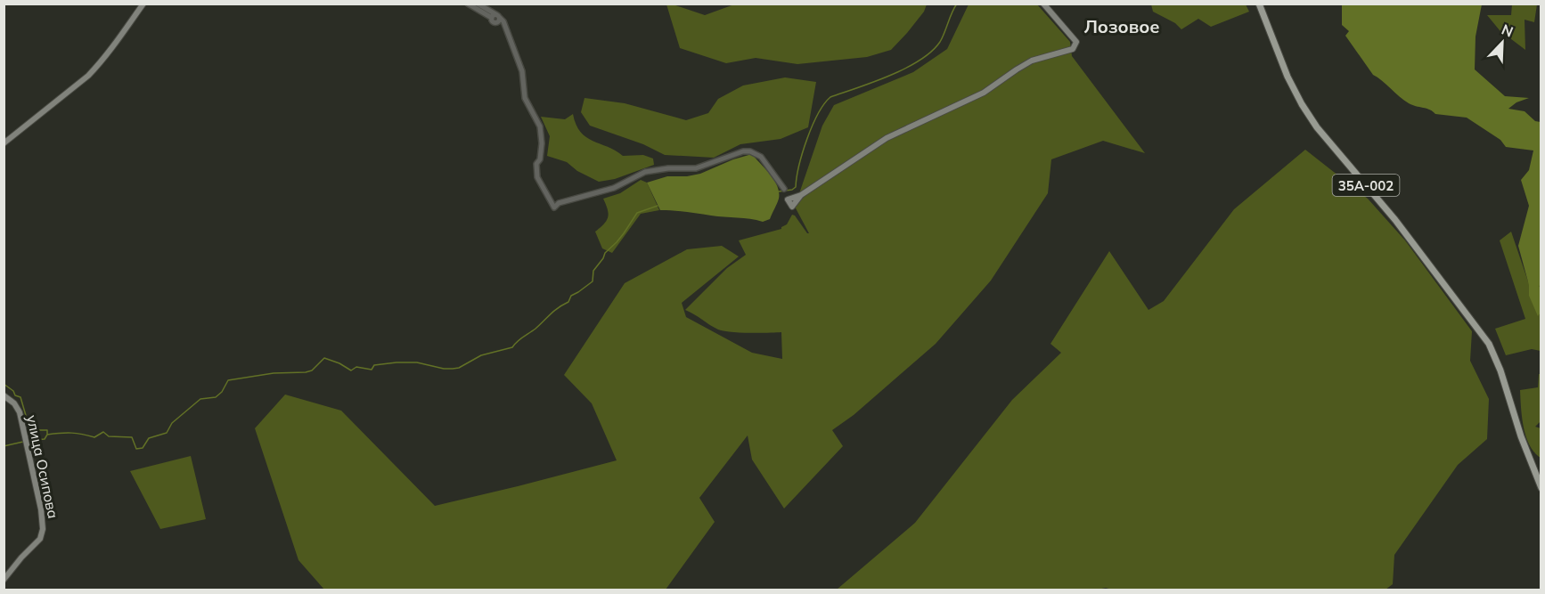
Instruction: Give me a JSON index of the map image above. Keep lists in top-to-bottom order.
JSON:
{
  "streets": {
    "main road": ["35А-002", "улица Осипова"]
  },
  "districts": ["Лозовое"],
  "north": "top right"
}
